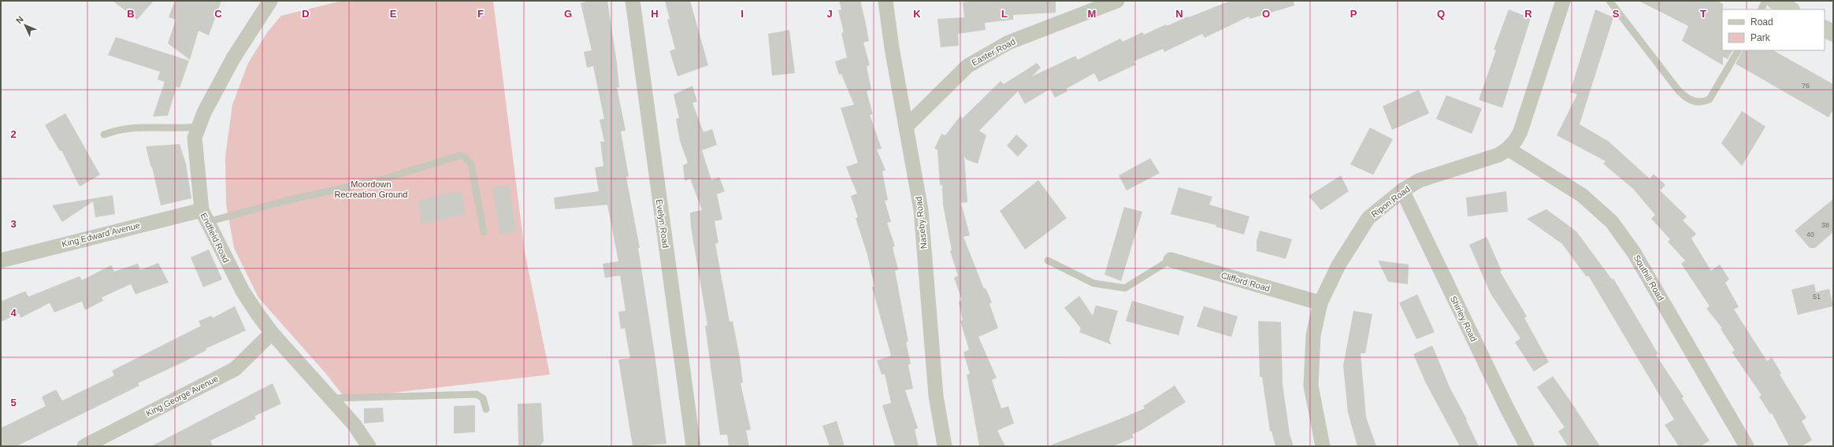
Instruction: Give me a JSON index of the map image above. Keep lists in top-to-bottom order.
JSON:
{
  "streets": {
    "street": [
      "Easter Road",
      "Ripon Road",
      "Naseby Road",
      "Evelyn Road",
      "King Edward Avenue",
      "Endfield Road",
      "Southill Road",
      "Clifford Road",
      "Shirley Road",
      "King George Avenue"
    ]
  },
  "crossings": [
    ["Easter Road", "Naseby Road"],
    ["Ripon Road", "Southill Road"],
    ["Ripon Road", "Clifford Road"],
    ["Ripon Road", "Shirley Road"],
    ["King Edward Avenue", "Endfield Road"],
    ["Endfield Road", "King George Avenue"]
  ],
  "parks": ["Moordown Recreation Ground"],
  "house_numbers": [
    "76",
    "38",
    "40",
    "51"
  ],
  "legend": ["Road", "Park"],
  "north": "top left",
  "grid": {
    "columns": [
      "B",
      "C",
      "D",
      "E",
      "F",
      "G",
      "H",
      "I",
      "J",
      "K",
      "L",
      "M",
      "N",
      "O",
      "P",
      "Q",
      "R",
      "S",
      "T"
    ],
    "rows": [
      "2",
      "3",
      "4",
      "5"
    ]
  }
}
